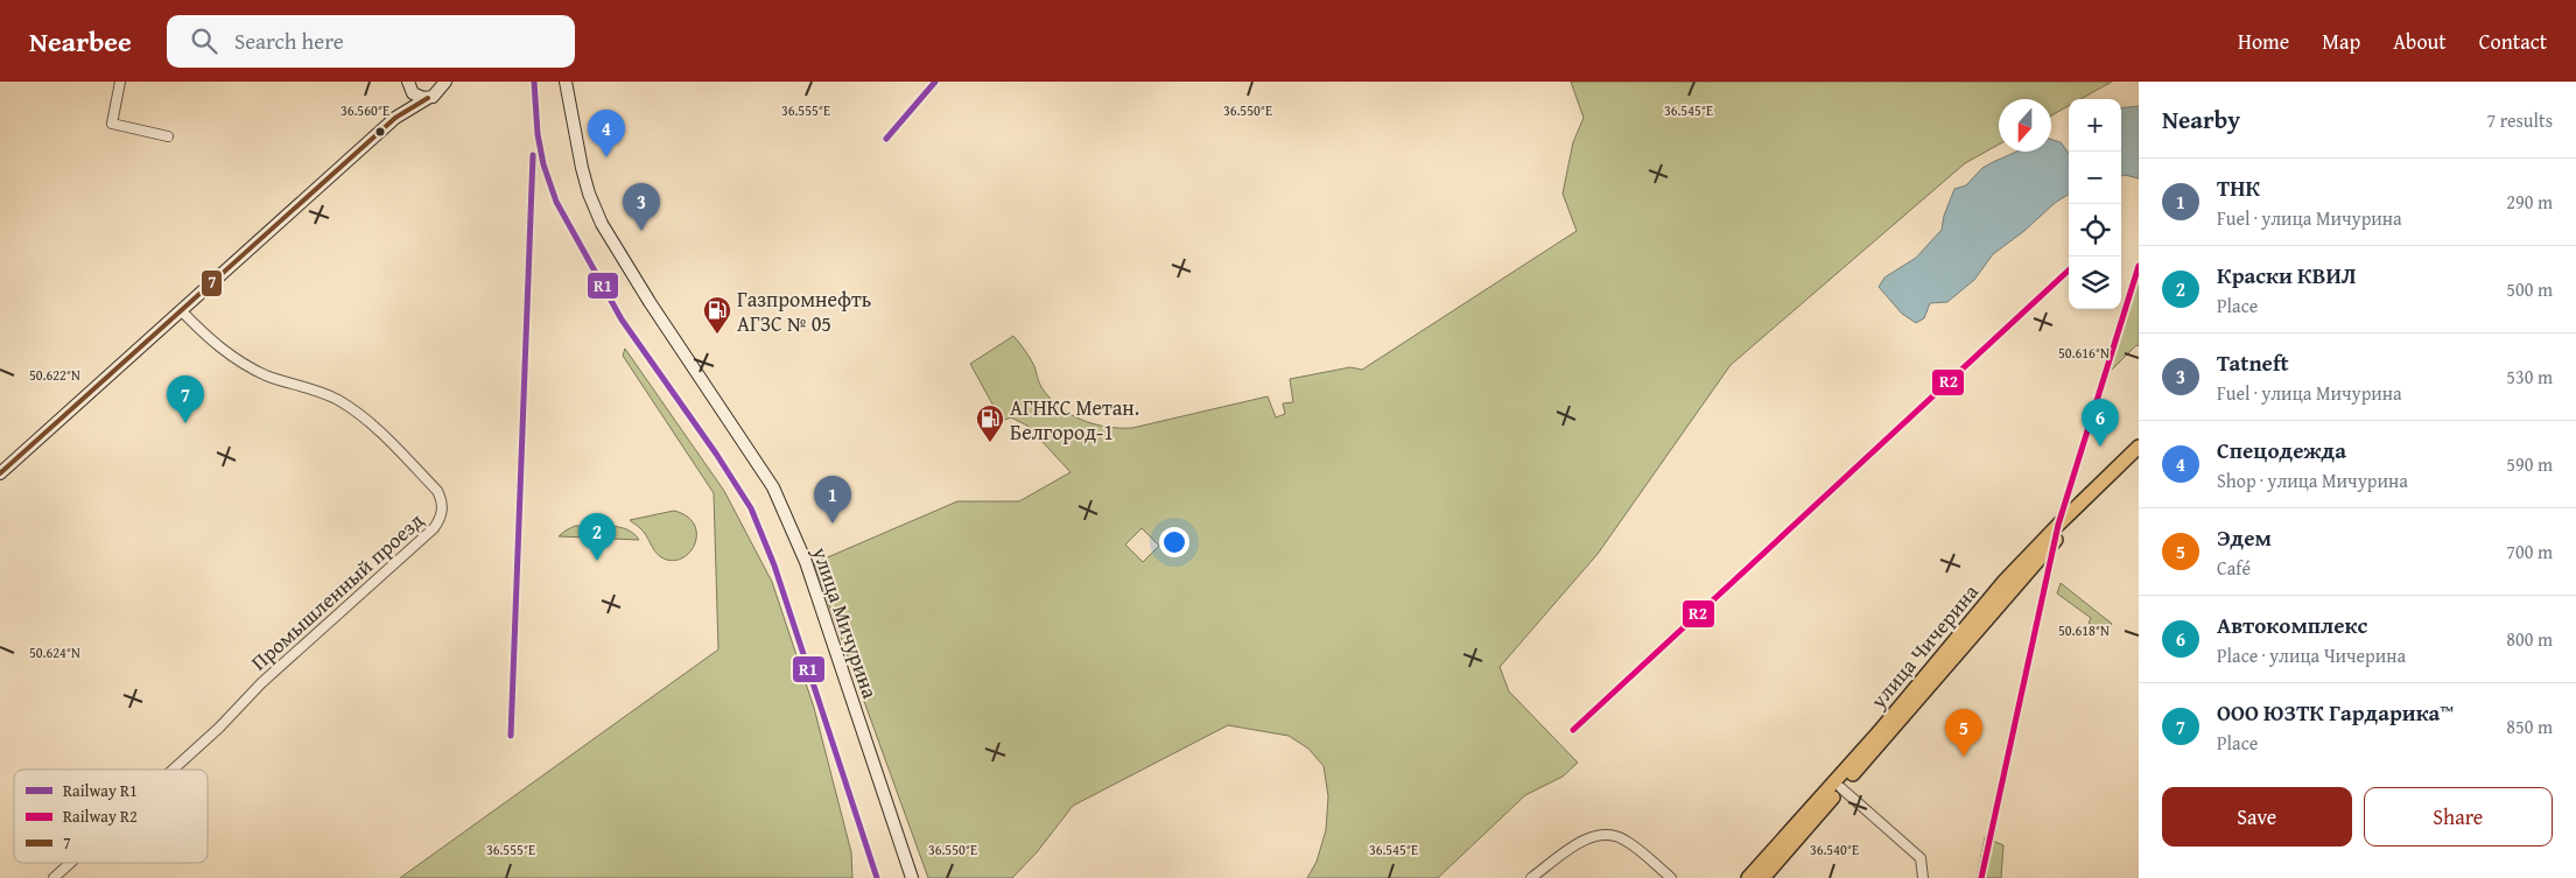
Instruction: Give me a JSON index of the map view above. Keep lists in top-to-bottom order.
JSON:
{
  "streets": {
    "main road": ["улица Мичурина", "улица Чичерина"],
    "street": ["Промышленный проезд"]
  },
  "places": {
    "fuel station": ["Газпромнефть АГЗС № 05", "АГНКС Метан. Белгород-1"]
  },
  "lines": ["rail line R1", "transit line 7", "rail line R2"],
  "legend": ["Railway R1", "Railway R2", "7"],
  "north": "bottom",
  "page": {
    "header": "Nearbee",
    "search": "Search here",
    "nav": [
      "Home",
      "Map",
      "About",
      "Contact"
    ],
    "heading": ["Nearby", "7 results"],
    "map_buttons": ["+", "−"],
    "pins": [
      "4",
      "3",
      "7",
      "6",
      "1",
      "2",
      "5"
    ],
    "list": [
      {
        "mark": "1",
        "name": "ТНК",
        "note": "Fuel · улица Мичурина",
        "value": "290 m"
      },
      {
        "mark": "2",
        "name": "Краски КВИЛ",
        "note": "Place",
        "value": "500 m"
      },
      {
        "mark": "3",
        "name": "Tatneft",
        "note": "Fuel · улица Мичурина",
        "value": "530 m"
      },
      {
        "mark": "4",
        "name": "Спецодежда",
        "note": "Shop · улица Мичурина",
        "value": "590 m"
      },
      {
        "mark": "5",
        "name": "Эдем",
        "note": "Café",
        "value": "700 m"
      },
      {
        "mark": "6",
        "name": "Автокомплекс",
        "note": "Place · улица Чичерина",
        "value": "800 m"
      },
      {
        "mark": "7",
        "name": "ООО ЮЗТК Гардарика™",
        "note": "Place",
        "value": "850 m"
      }
    ],
    "buttons": ["Save", "Share"]
  },
  "coordinates": [
    "36.560°E",
    "36.555°E",
    "36.550°E",
    "36.545°E",
    "50.616°N",
    "50.622°N",
    "50.618°N",
    "50.624°N",
    "36.540°E"
  ]
}
